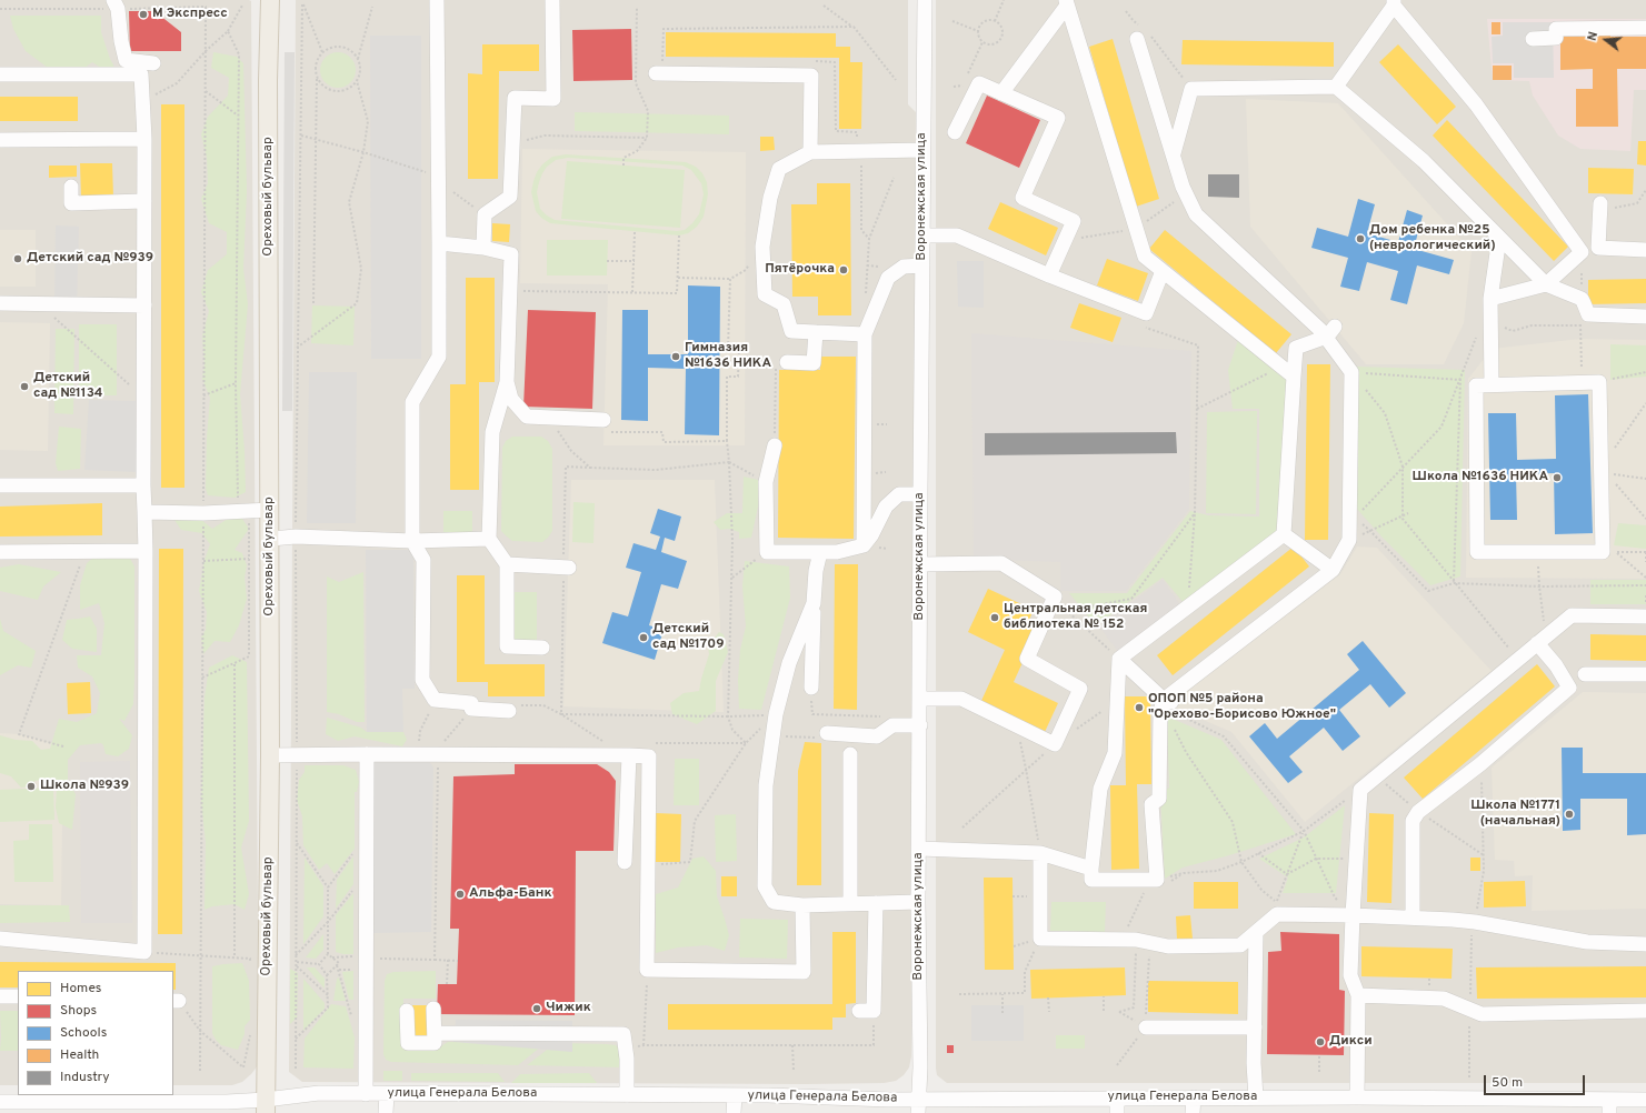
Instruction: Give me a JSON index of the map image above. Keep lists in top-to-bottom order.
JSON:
{
  "streets": {
    "main road": ["Ореховый бульвар"],
    "street": ["Воронежская улица", "улица Генерала Белова"]
  },
  "crossings": [
    ["Ореховый бульвар", "улица Генерала Белова"],
    ["Воронежская улица", "улица Генерала Белова"]
  ],
  "places": [
    "М Экспресс",
    "Дом ребенка №25 (неврологический)",
    "Детский сад №939",
    "Пятёрочка",
    "Гимназия №1636 НИКА",
    "Детский сад №1134",
    "Школа №1636 НИКА",
    "Центральная детская библиотека № 152",
    "Детский сад №1709",
    "ОПОП №5 района \"Орехово-Борисово Южное\"",
    "Школа №939",
    "Школа №1771 (начальная)",
    "Альфа-Банк",
    "Чижик",
    "Дикси"
  ],
  "legend": [
    "Homes",
    "Shops",
    "Schools",
    "Health",
    "Industry"
  ],
  "scale_bar": "50 m",
  "north": "left"
}
